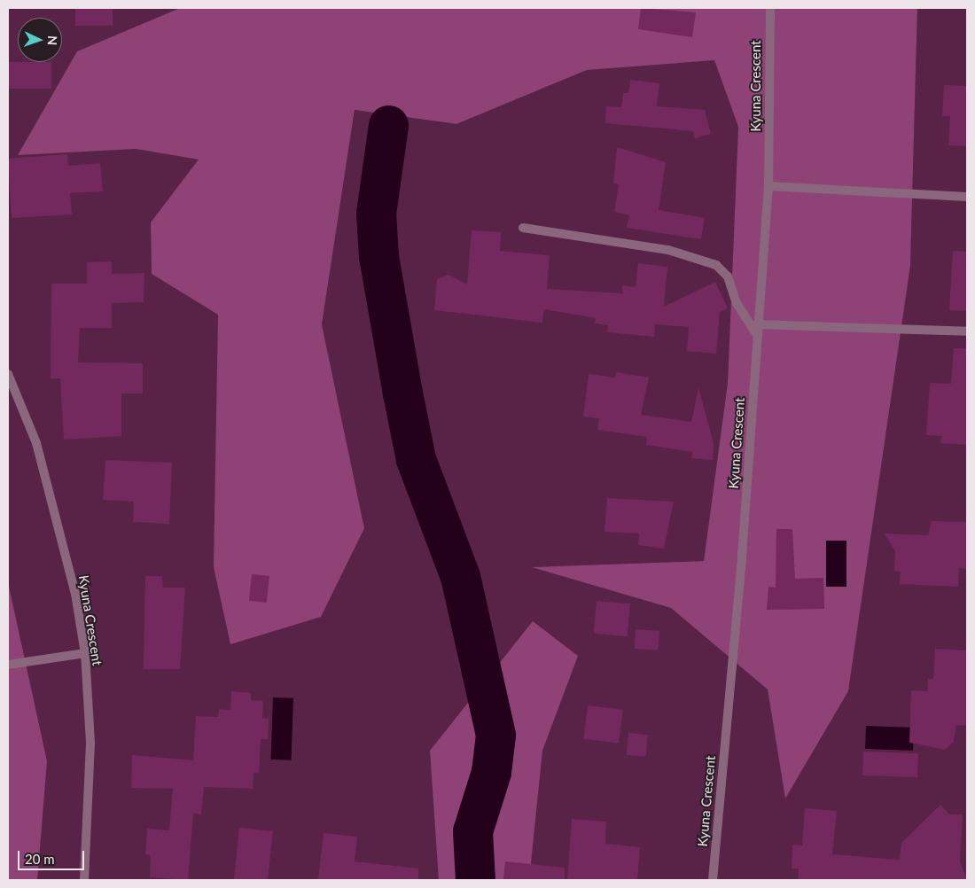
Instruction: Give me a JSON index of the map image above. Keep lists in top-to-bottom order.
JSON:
{
  "streets": {
    "street": ["Kyuna Crescent"]
  },
  "scale_bar": "20 m",
  "north": "right"
}
